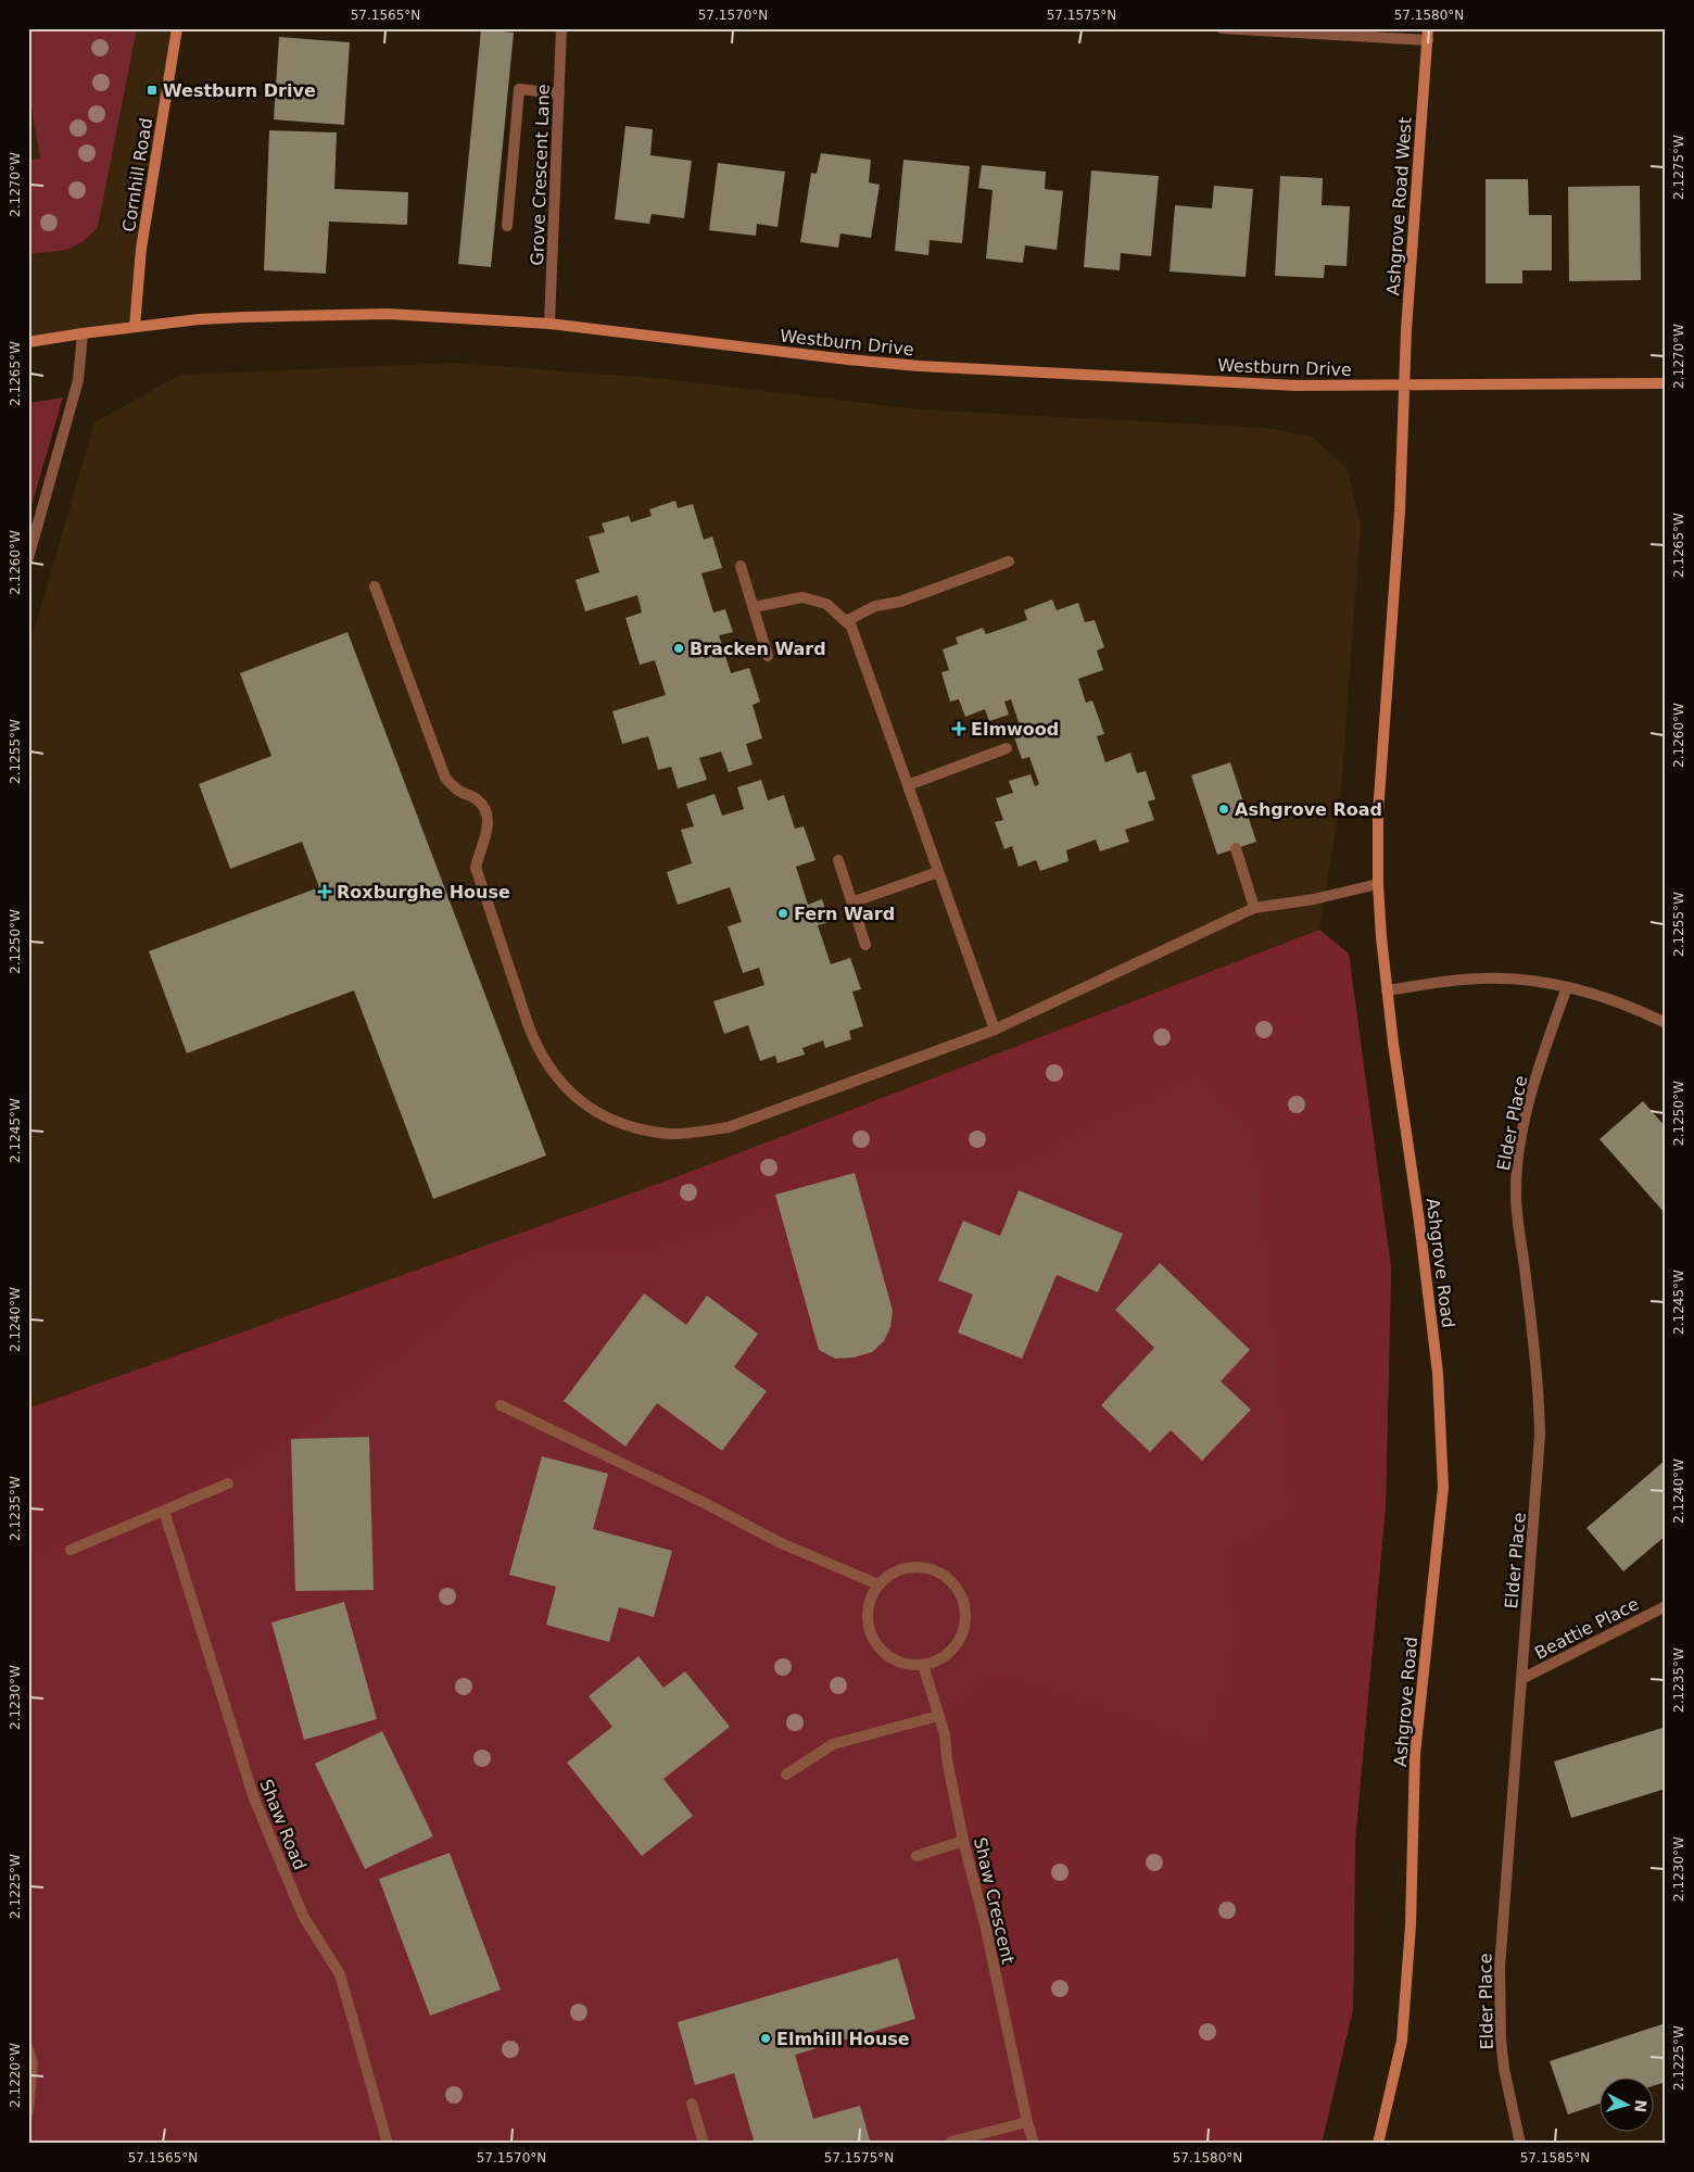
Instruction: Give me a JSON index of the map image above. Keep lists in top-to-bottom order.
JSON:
{
  "streets": {
    "street": [
      "Cornhill Road",
      "Grove Crescent Lane",
      "Ashgrove Road West",
      "Westburn Drive",
      "Elder Place",
      "Ashgrove Road",
      "Beattie Place",
      "Shaw Road",
      "Shaw Crescent"
    ]
  },
  "crossings": [
    ["Cornhill Road", "Westburn Drive"],
    ["Grove Crescent Lane", "Westburn Drive"],
    ["Ashgrove Road West", "Westburn Drive"],
    ["Ashgrove Road West", "Ashgrove Road"],
    ["Westburn Drive", "Ashgrove Road"],
    ["Elder Place", "Beattie Place"]
  ],
  "places": {
    "transit": ["Westburn Drive"],
    "other": [
      "Bracken Ward",
      "Ashgrove Road",
      "Fern Ward",
      "Elmhill House"
    ],
    "health": ["Elmwood", "Roxburghe House"]
  },
  "north": "right",
  "coordinates": [
    "57.1565°N",
    "57.1570°N",
    "57.1575°N",
    "57.1580°N",
    "2.1275°W",
    "2.1270°W",
    "2.1265°W",
    "2.1260°W",
    "2.1255°W",
    "2.1250°W",
    "2.1245°W",
    "2.1240°W",
    "2.1235°W",
    "2.1230°W",
    "2.1225°W",
    "2.1220°W",
    "57.1585°N"
  ]
}
